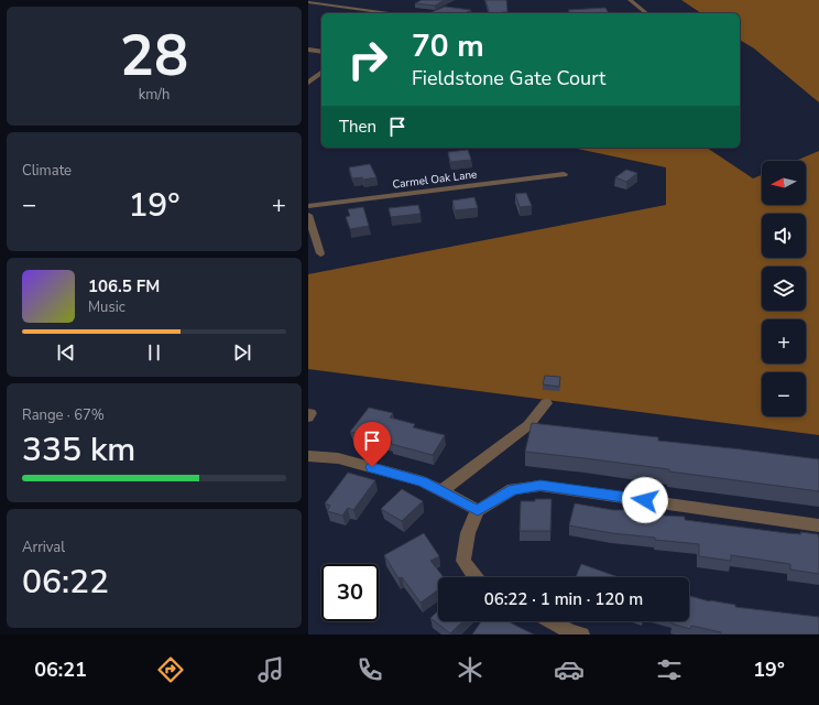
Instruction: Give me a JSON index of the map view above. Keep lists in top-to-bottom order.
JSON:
{
  "streets": {
    "street": ["Carmel Oak Lane"]
  },
  "north": "left",
  "page": {
    "tile": [
      ["28", "km/h"],
      "Climate",
      ["Range · 67%", "335 km"],
      ["Arrival", "06:22"]
    ],
    "turn": ["70 m", "Fieldstone Gate Court"],
    "then": "Then",
    "map_buttons": ["+", "−"],
    "heat": ["−", "19°", "+"],
    "song": ["106.5 FM", "Music"],
    "limit": "30",
    "trip": "06:22 · 1 min · 120 m",
    "tabs": ["06:21", "19°"]
  }
}
